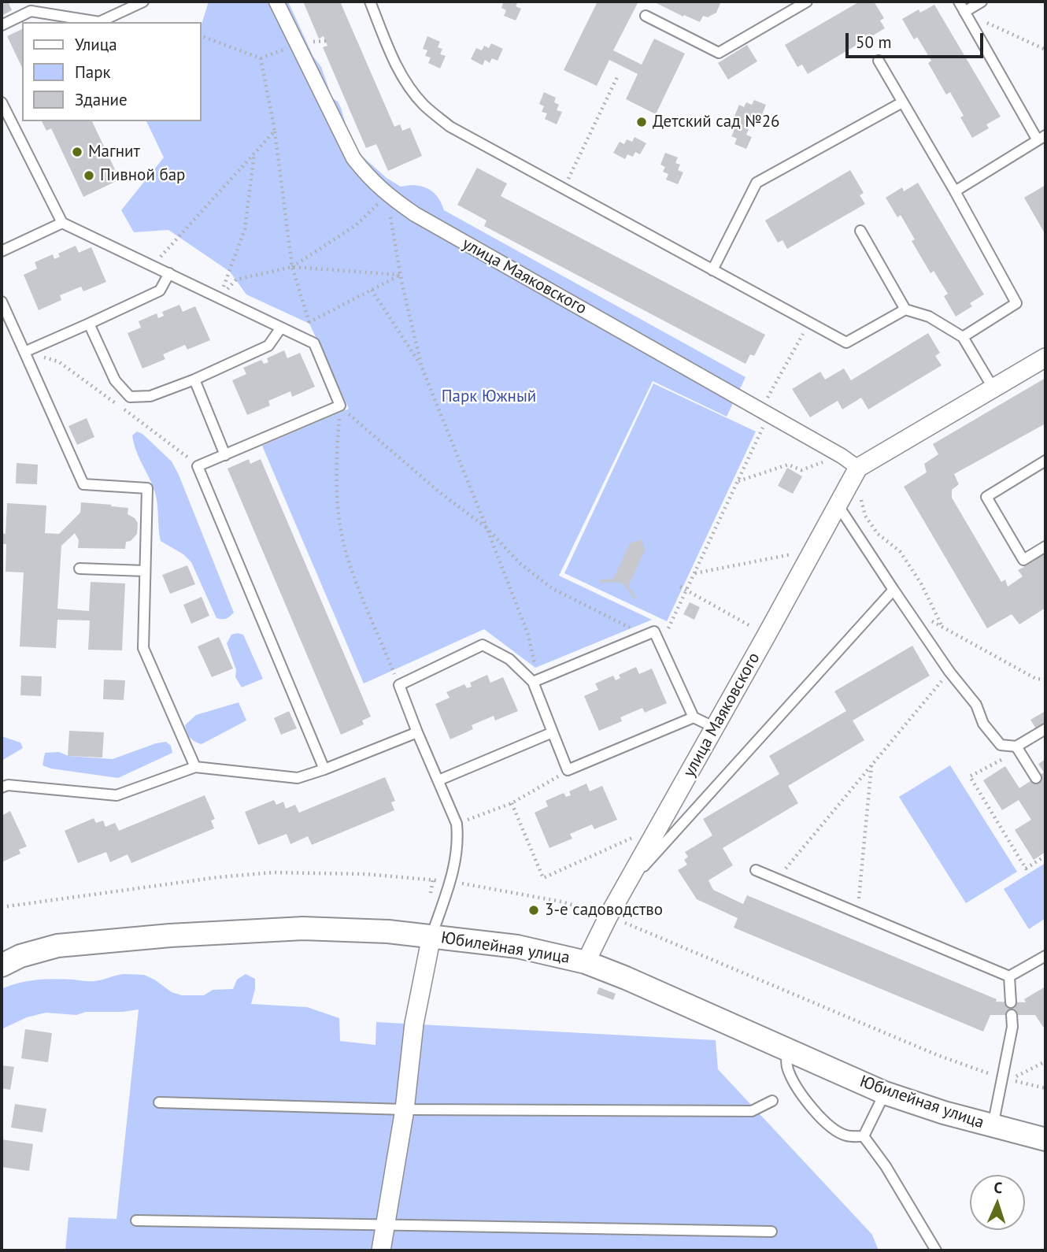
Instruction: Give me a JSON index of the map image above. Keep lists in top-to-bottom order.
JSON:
{
  "streets": {
    "street": ["улица Маяковского", "Юбилейная улица"]
  },
  "crossings": [
    ["улица Маяковского", "Юбилейная улица"]
  ],
  "parks": ["Парк Южный"],
  "places": [
    "Детский сад №26",
    "Магнит",
    "Пивной бар",
    "3-е садоводство"
  ],
  "legend": ["Улица", "Парк", "Здание"],
  "scale_bar": "50 m",
  "north": "top"
}
